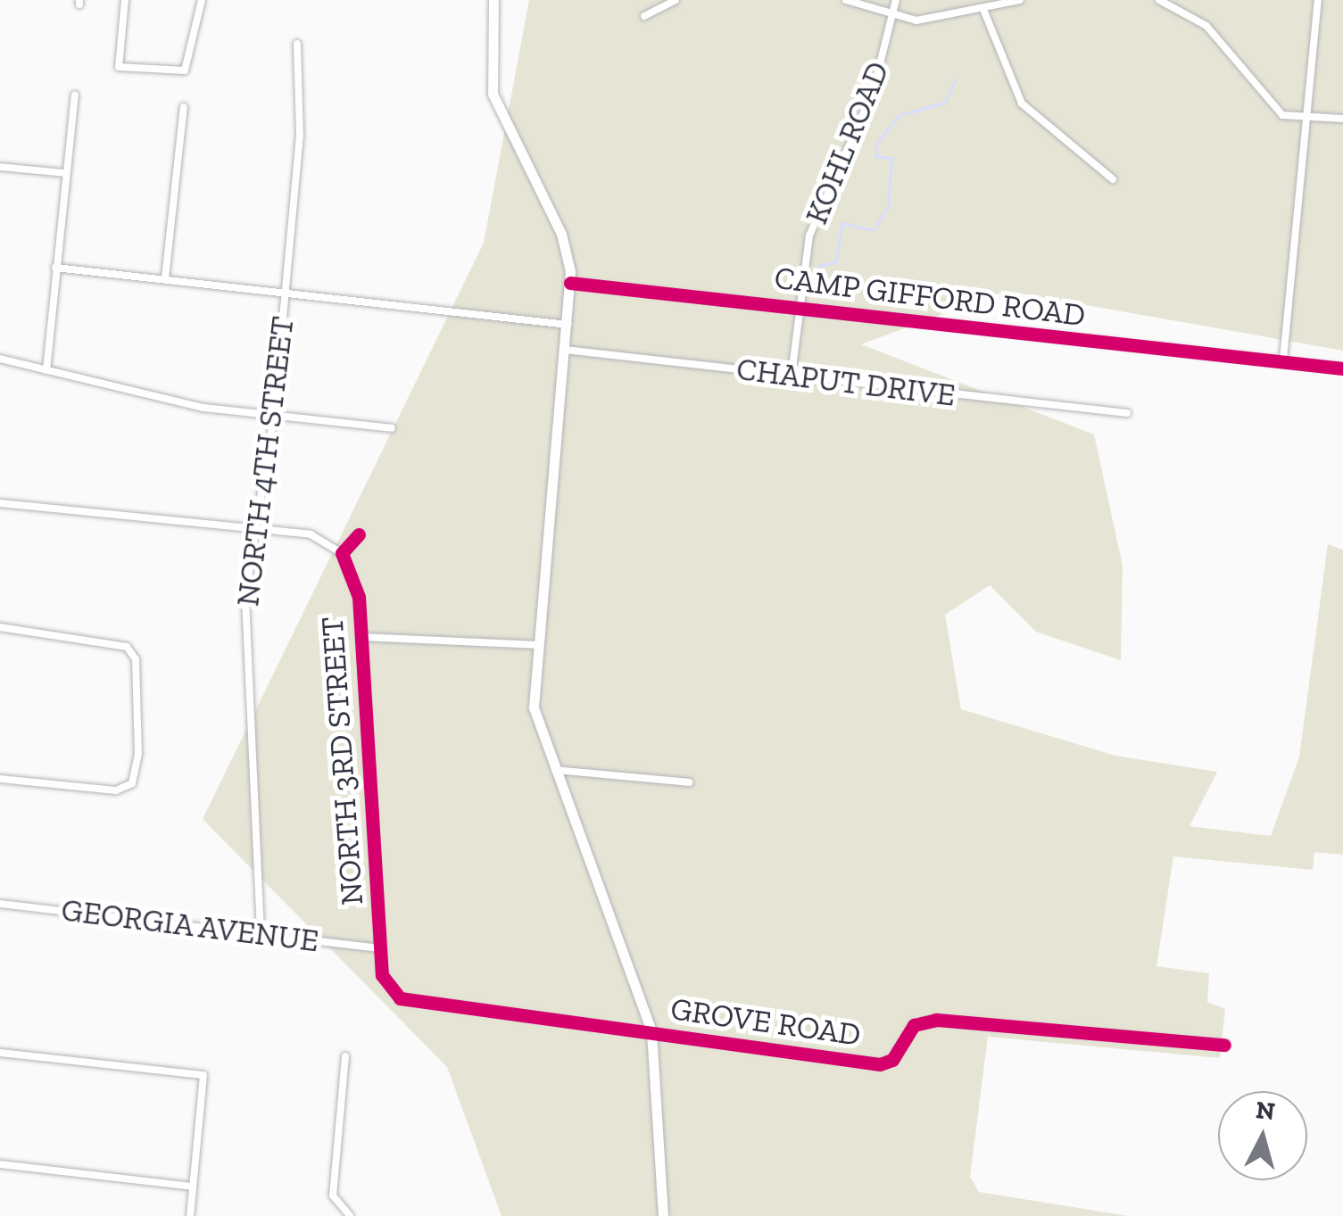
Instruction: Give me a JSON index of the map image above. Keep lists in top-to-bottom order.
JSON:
{
  "streets": {
    "street": [
      "KOHL ROAD",
      "CAMP GIFFORD ROAD",
      "CHAPUT DRIVE",
      "NORTH 4TH STREET",
      "NORTH 3RD STREET",
      "GEORGIA AVENUE",
      "GROVE ROAD"
    ]
  },
  "crossings": [
    ["KOHL ROAD", "CAMP GIFFORD ROAD"],
    ["KOHL ROAD", "CHAPUT DRIVE"],
    ["NORTH 4TH STREET", "GEORGIA AVENUE"],
    ["NORTH 3RD STREET", "GEORGIA AVENUE"],
    ["NORTH 3RD STREET", "GROVE ROAD"]
  ],
  "north": "top"
}
